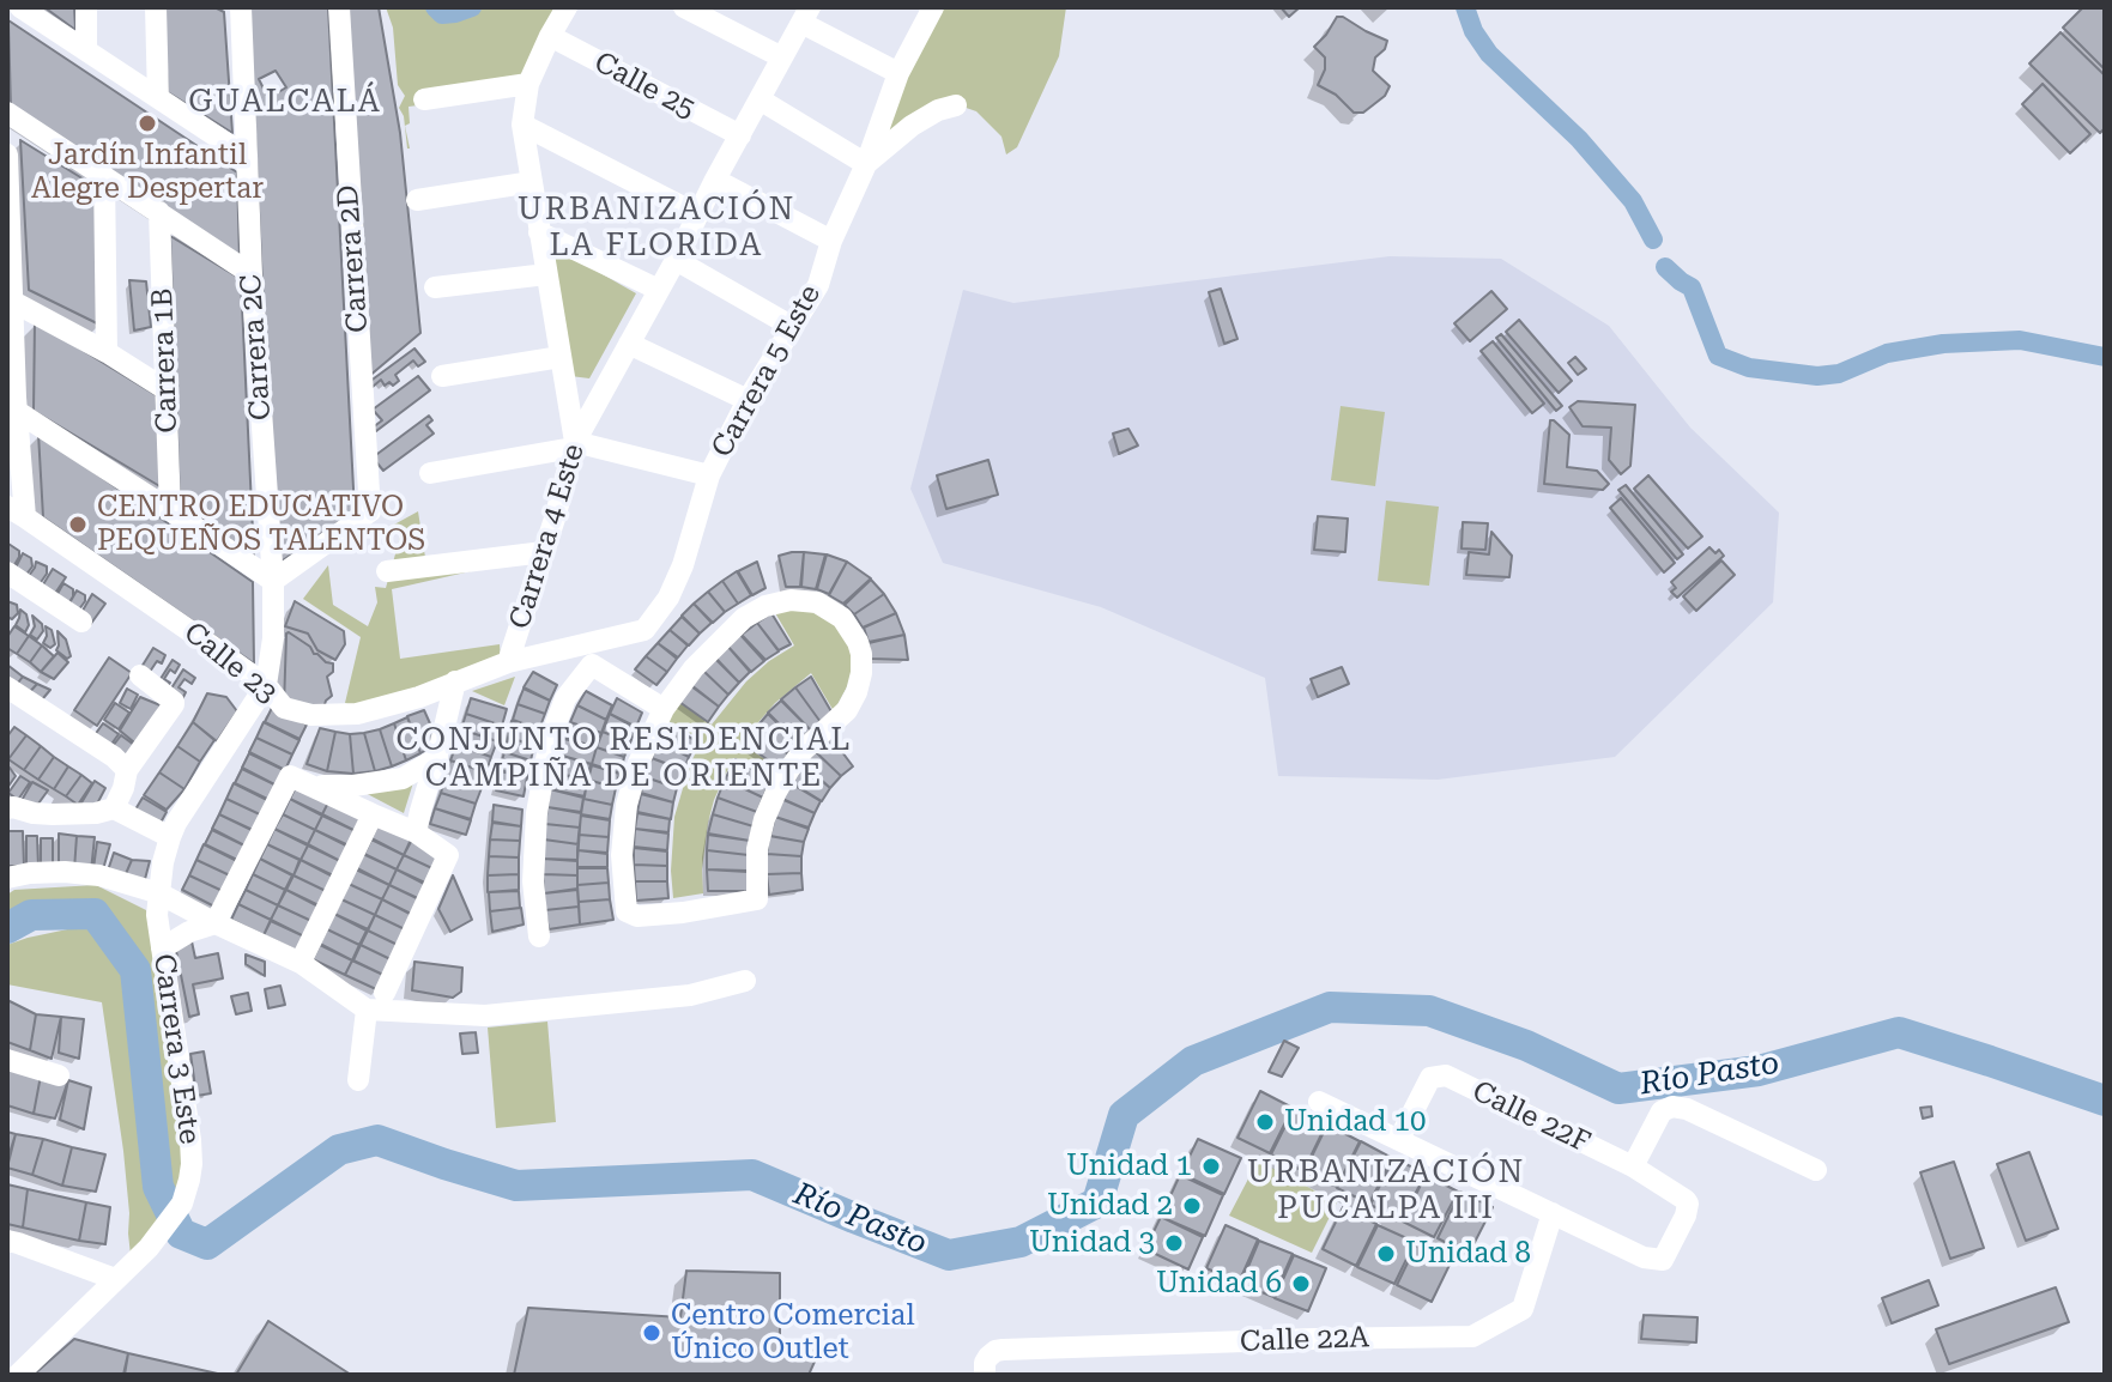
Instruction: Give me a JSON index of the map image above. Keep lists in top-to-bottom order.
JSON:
{
  "streets": {
    "street": [
      "Calle 25",
      "Carrera 2D",
      "Carrera 2C",
      "Carrera 1B",
      "Carrera 5 Este",
      "Carrera 4 Este",
      "Calle 23",
      "Carrera 3 Este",
      "Calle 22F",
      "Calle 22A"
    ]
  },
  "crossings": [
    ["Calle 25", "Carrera 4 Este"],
    ["Carrera 2D", "Carrera 2C"],
    ["Carrera 2C", "Calle 23"],
    ["Carrera 2C", "Carrera 3 Este"],
    ["Carrera 5 Este", "Calle 23"],
    ["Carrera 4 Este", "Calle 23"],
    ["Calle 23", "Carrera 3 Este"],
    ["Calle 22F", "Calle 22A"]
  ],
  "districts": [
    "GUALCALÁ",
    "URBANIZACIÓN LA FLORIDA",
    "CONJUNTO RESIDENCIAL CAMPIÑA DE ORIENTE",
    "URBANIZACIÓN PUCALPA III"
  ],
  "water": ["Río Pasto"],
  "places": [
    "Jardín Infantil Alegre Despertar",
    "CENTRO EDUCATIVO PEQUEÑOS TALENTOS",
    "Unidad 10",
    "Unidad 1",
    "Unidad 2",
    "Unidad 3",
    "Unidad 8",
    "Unidad 6",
    "Centro Comercial Único Outlet"
  ]
}
